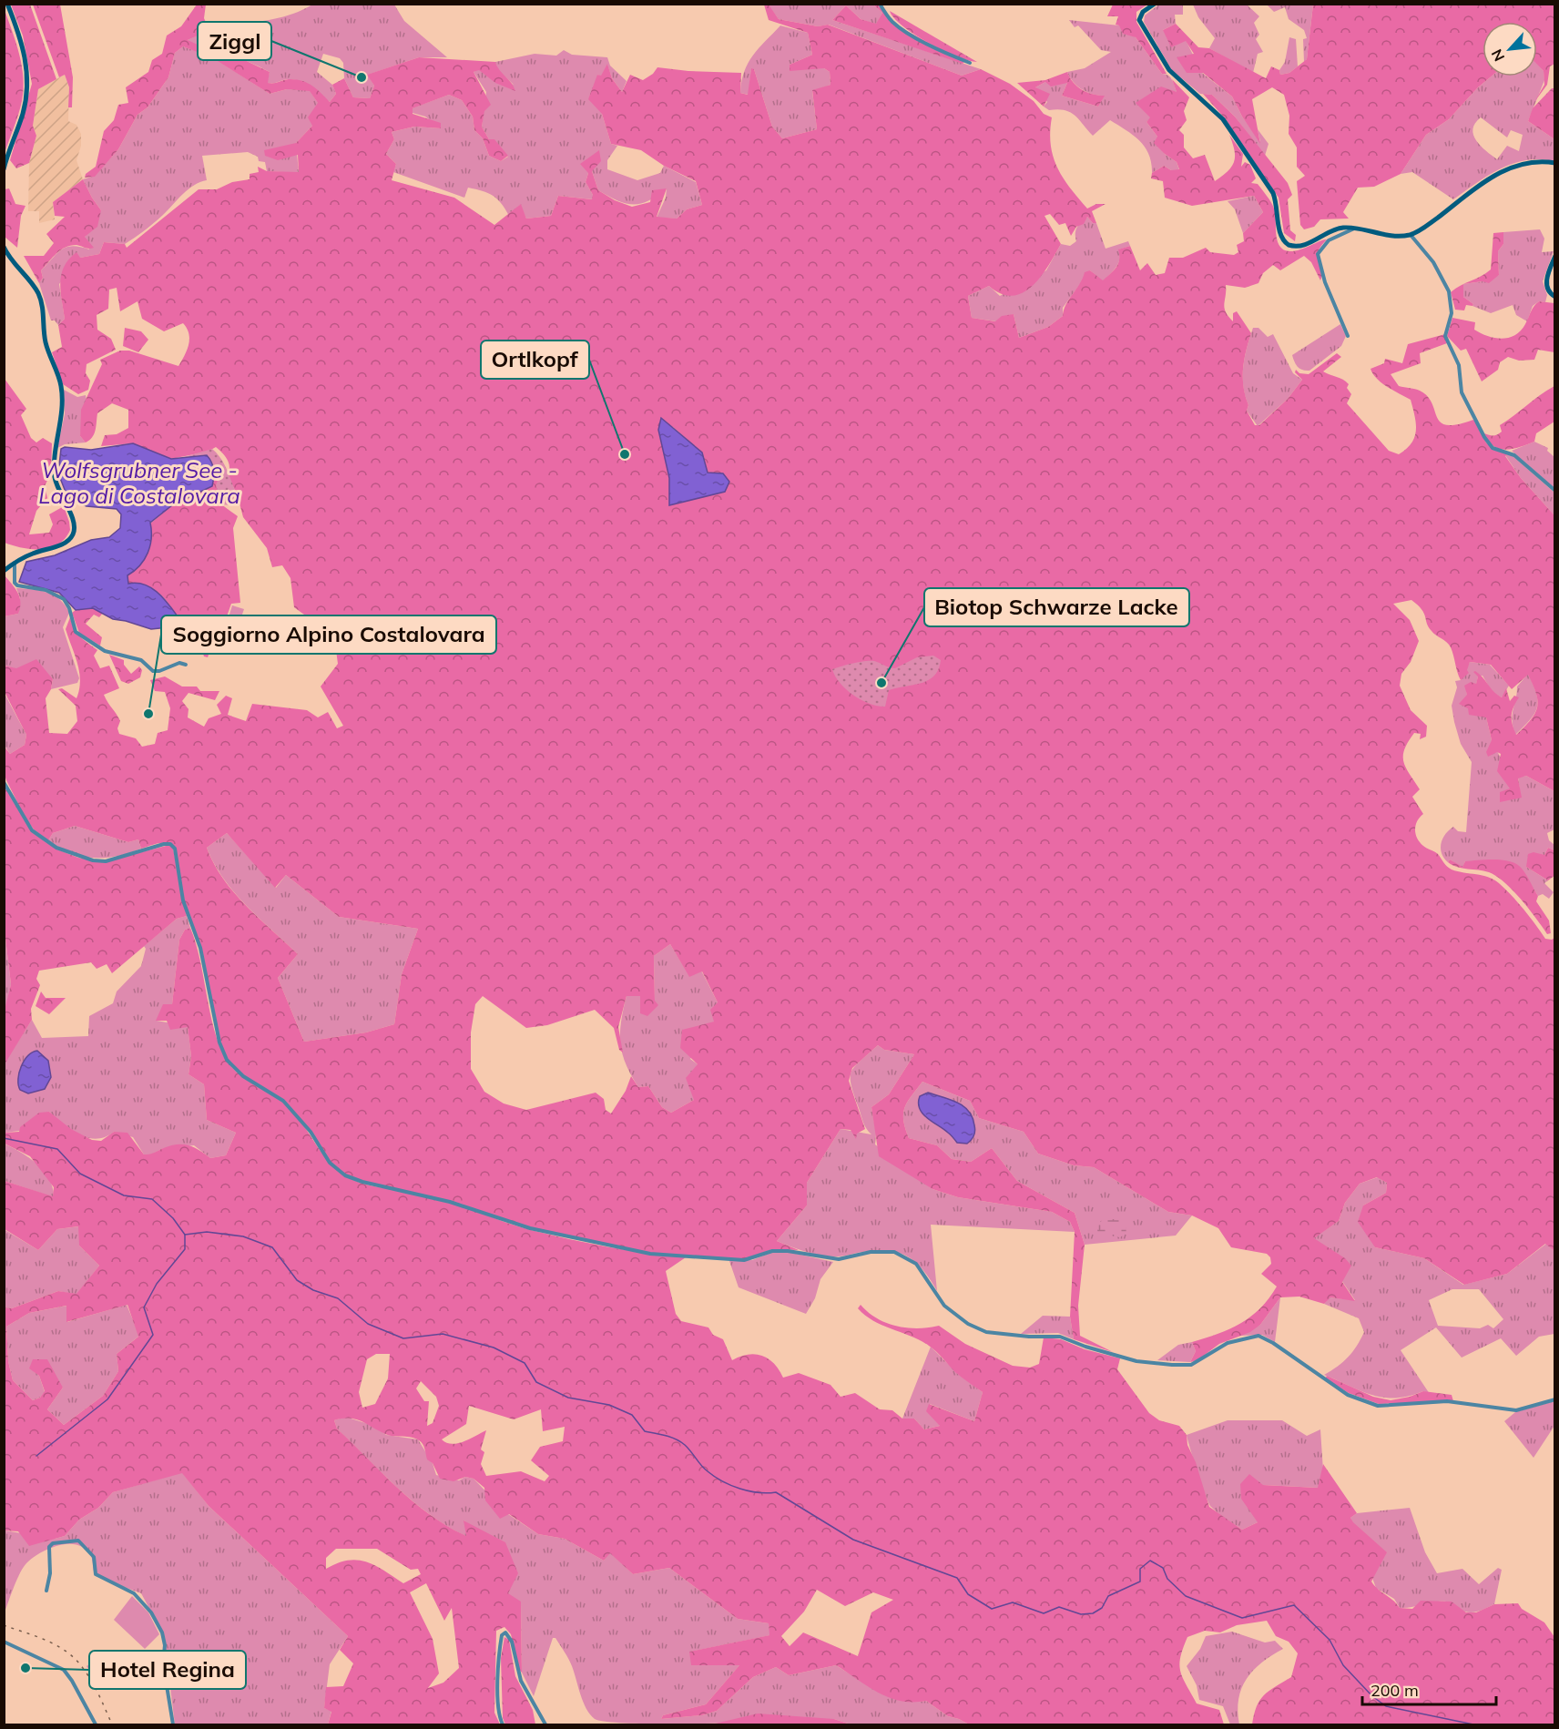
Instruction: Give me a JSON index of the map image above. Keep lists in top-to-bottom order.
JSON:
{
  "water": ["Wolfsgrubner See - Lago di Costalovara"],
  "places": [
    "Ziggl",
    "Ortlkopf",
    "Biotop Schwarze Lacke",
    "Soggiorno Alpino Costalovara",
    "Hotel Regina"
  ],
  "scale_bar": "200 m",
  "north": "bottom left"
}
